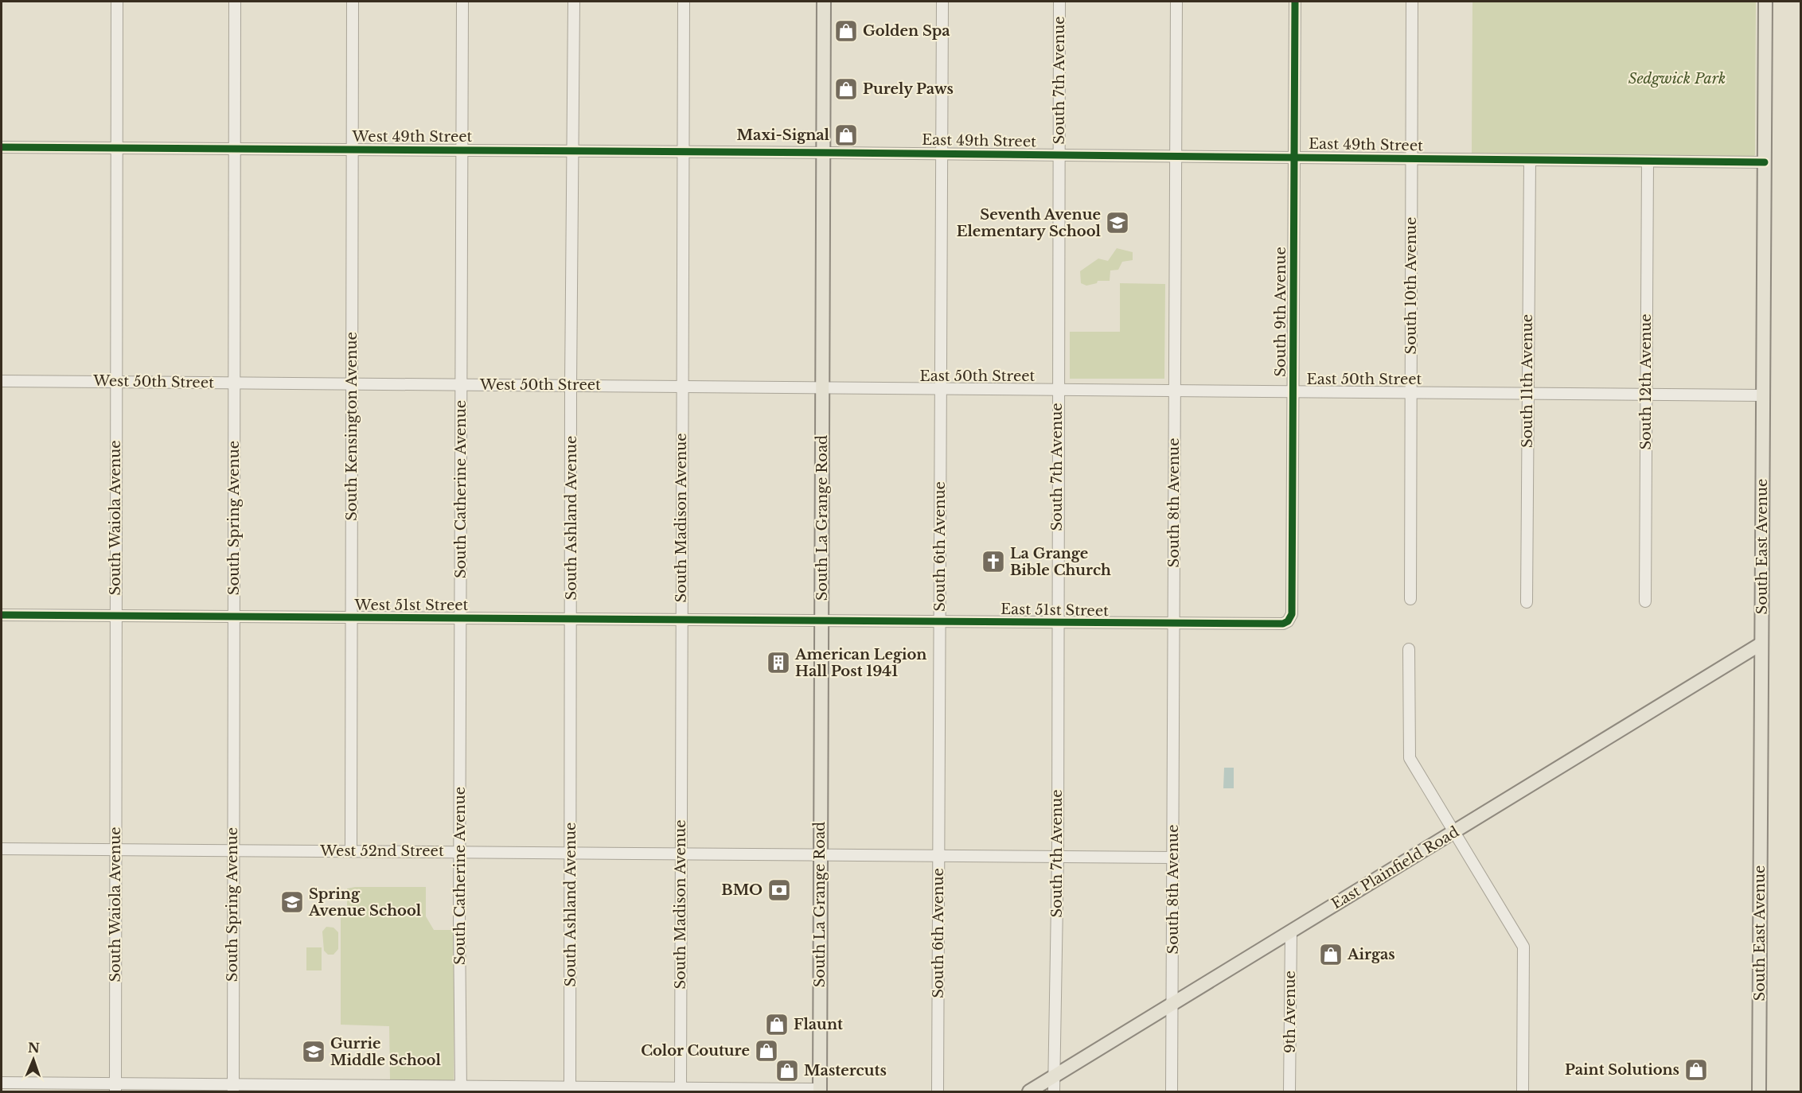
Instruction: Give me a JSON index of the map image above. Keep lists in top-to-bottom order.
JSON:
{
  "streets": {
    "main road": ["South La Grange Road", "South East Avenue", "East Plainfield Road"],
    "street": [
      "South 7th Avenue",
      "West 49th Street",
      "East 49th Street",
      "South 10th Avenue",
      "South 9th Avenue",
      "East 50th Street",
      "South 11th Avenue",
      "West 50th Street",
      "South 12th Avenue",
      "South Kensington Avenue",
      "South Catherine Avenue",
      "South 8th Avenue",
      "South Waiola Avenue",
      "South Spring Avenue",
      "South Ashland Avenue",
      "South Madison Avenue",
      "South 6th Avenue",
      "West 51st Street",
      "East 51st Street",
      "West 52nd Street",
      "9th Avenue"
    ]
  },
  "crossings": [
    ["South 7th Avenue", "East 49th Street"],
    ["South 7th Avenue", "East 50th Street"],
    ["South 7th Avenue", "East 51st Street"],
    ["South 7th Avenue", "West 52nd Street"],
    ["South 7th Avenue", "East Plainfield Road"],
    ["West 49th Street", "East 49th Street"],
    ["West 49th Street", "South Kensington Avenue"],
    ["West 49th Street", "South Catherine Avenue"],
    ["West 49th Street", "South Waiola Avenue"],
    ["West 49th Street", "South Spring Avenue"],
    ["West 49th Street", "South Ashland Avenue"],
    ["West 49th Street", "South Madison Avenue"],
    ["West 49th Street", "South La Grange Road"],
    ["East 49th Street", "South 10th Avenue"],
    ["East 49th Street", "South 9th Avenue"],
    ["East 49th Street", "South 11th Avenue"],
    ["East 49th Street", "South 12th Avenue"],
    ["East 49th Street", "South 8th Avenue"],
    ["East 49th Street", "South La Grange Road"],
    ["East 49th Street", "South 6th Avenue"],
    ["East 49th Street", "South East Avenue"],
    ["South 10th Avenue", "East 50th Street"],
    ["South 9th Avenue", "East 50th Street"],
    ["South 9th Avenue", "East 51st Street"],
    ["East 50th Street", "South 11th Avenue"],
    ["East 50th Street", "West 50th Street"],
    ["East 50th Street", "South 12th Avenue"],
    ["East 50th Street", "South 8th Avenue"],
    ["East 50th Street", "South La Grange Road"],
    ["East 50th Street", "South 6th Avenue"],
    ["East 50th Street", "South East Avenue"],
    ["West 50th Street", "South Kensington Avenue"],
    ["West 50th Street", "South Catherine Avenue"],
    ["West 50th Street", "South Waiola Avenue"],
    ["West 50th Street", "South Spring Avenue"],
    ["West 50th Street", "South Ashland Avenue"],
    ["West 50th Street", "South Madison Avenue"],
    ["West 50th Street", "South La Grange Road"],
    ["South Kensington Avenue", "West 51st Street"],
    ["South Kensington Avenue", "West 52nd Street"],
    ["South Catherine Avenue", "West 51st Street"],
    ["South Catherine Avenue", "West 52nd Street"],
    ["South 8th Avenue", "East 51st Street"],
    ["South 8th Avenue", "West 52nd Street"],
    ["South 8th Avenue", "East Plainfield Road"],
    ["South Waiola Avenue", "West 51st Street"],
    ["South Waiola Avenue", "West 52nd Street"],
    ["South Spring Avenue", "West 51st Street"],
    ["South Spring Avenue", "West 52nd Street"],
    ["South Ashland Avenue", "West 51st Street"],
    ["South Ashland Avenue", "West 52nd Street"],
    ["South Madison Avenue", "West 51st Street"],
    ["South Madison Avenue", "West 52nd Street"],
    ["South La Grange Road", "West 51st Street"],
    ["South La Grange Road", "East 51st Street"],
    ["South La Grange Road", "West 52nd Street"],
    ["South 6th Avenue", "East 51st Street"],
    ["South 6th Avenue", "West 52nd Street"],
    ["South East Avenue", "East Plainfield Road"],
    ["West 51st Street", "East 51st Street"],
    ["East Plainfield Road", "9th Avenue"]
  ],
  "parks": ["Sedgwick Park"],
  "places": {
    "shop": [
      "Golden Spa",
      "Purely Paws",
      "Maxi-Signal",
      "Airgas",
      "Flaunt",
      "Color Couture",
      "Paint Solutions",
      "Mastercuts"
    ],
    "school or university": ["Seventh Avenue Elementary School", "Spring Avenue School", "Gurrie Middle School"],
    "church": ["La Grange Bible Church"],
    "building": ["American Legion Hall Post 1941"],
    "bank": ["BMO"]
  },
  "north": "top"
}
